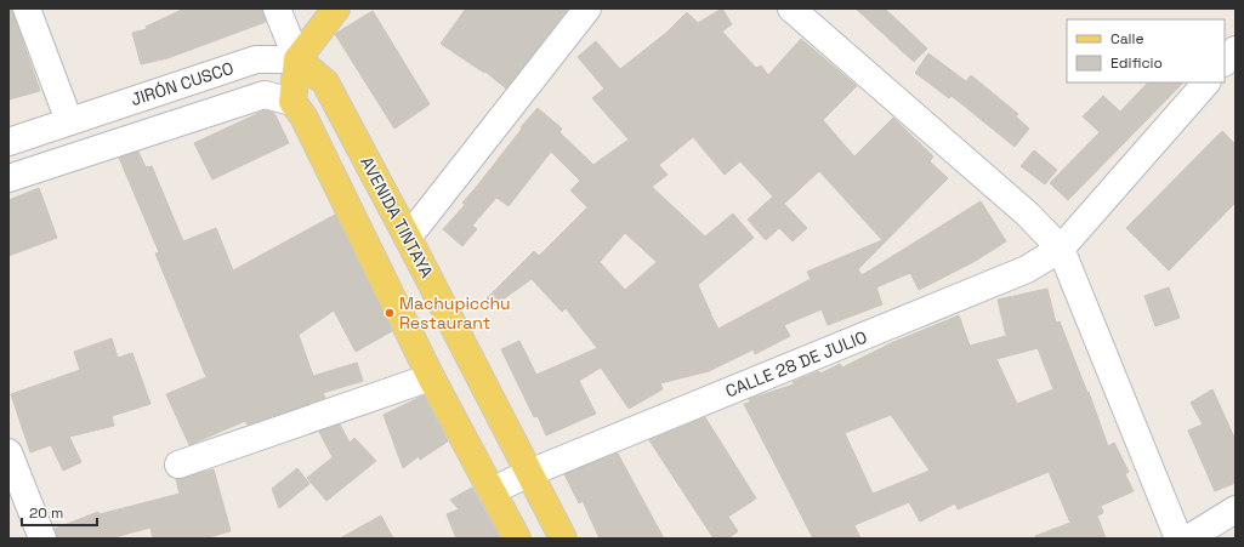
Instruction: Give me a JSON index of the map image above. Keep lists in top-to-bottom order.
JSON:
{
  "streets": {
    "main road": ["AVENIDA TINTAYA"],
    "street": ["JIRÓN CUSCO", "CALLE 28 DE JULIO"]
  },
  "crossings": [
    ["JIRÓN CUSCO", "AVENIDA TINTAYA"],
    ["AVENIDA TINTAYA", "CALLE 28 DE JULIO"]
  ],
  "places": ["Machupicchu Restaurant"],
  "legend": ["Calle", "Edificio"],
  "scale_bar": "20 m"
}
